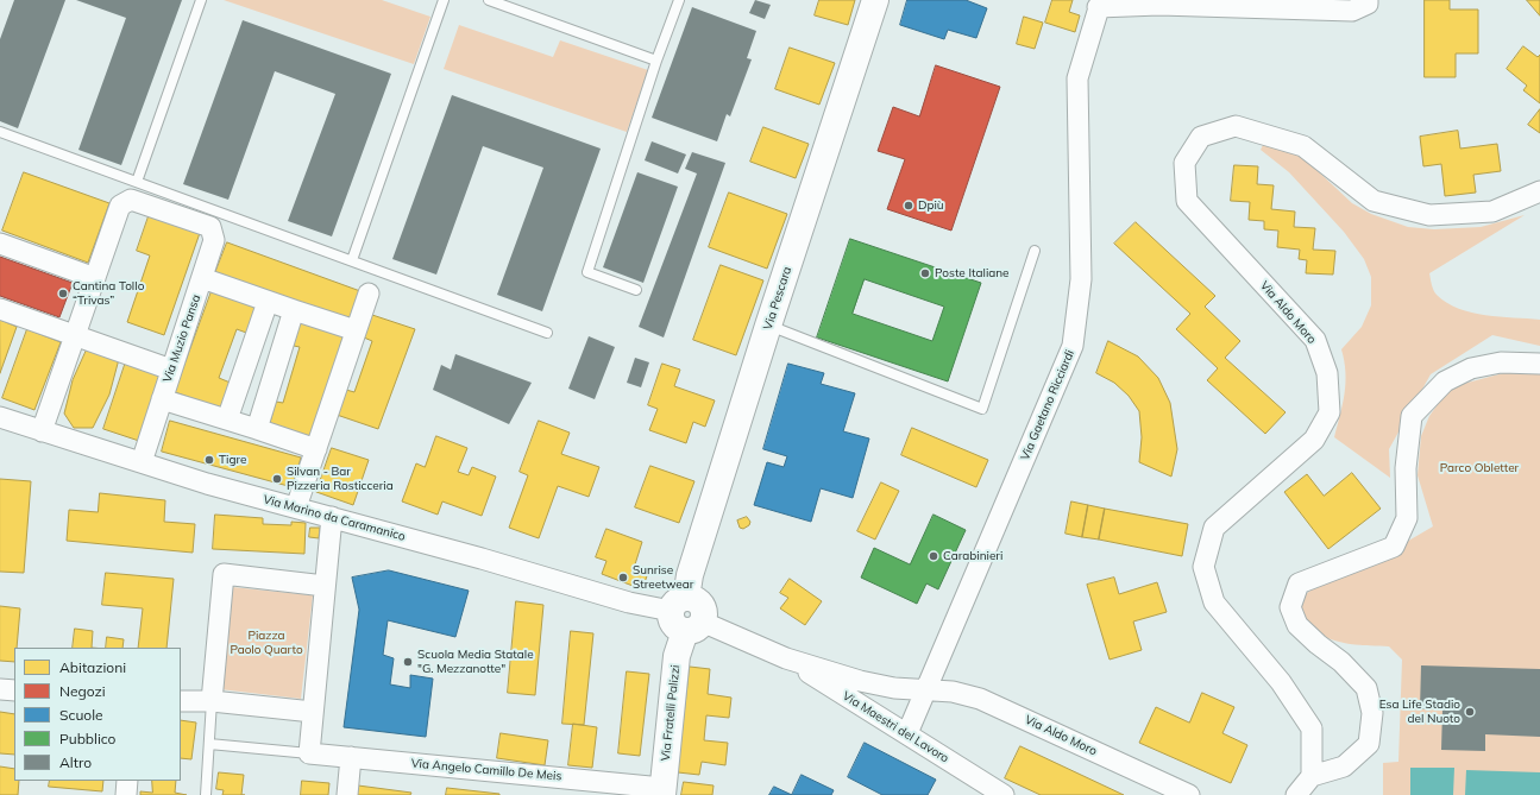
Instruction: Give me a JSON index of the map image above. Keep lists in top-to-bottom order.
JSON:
{
  "streets": {
    "street": [
      "Via Pescara",
      "Via Aldo Moro",
      "Via Muzio Pansa",
      "Via Gaetano Ricciardi",
      "Via Marino da Caramanico",
      "Via Fratelli Palizzi",
      "Via Maestri del Lavoro",
      "Via Angelo Camillo De Meis"
    ]
  },
  "crossings": [
    ["Via Pescara", "Via Marino da Caramanico"],
    ["Via Pescara", "Via Fratelli Palizzi"],
    ["Via Pescara", "Via Maestri del Lavoro"],
    ["Via Aldo Moro", "Via Gaetano Ricciardi"],
    ["Via Aldo Moro", "Via Maestri del Lavoro"],
    ["Via Muzio Pansa", "Via Marino da Caramanico"],
    ["Via Gaetano Ricciardi", "Via Maestri del Lavoro"],
    ["Via Marino da Caramanico", "Via Fratelli Palizzi"],
    ["Via Marino da Caramanico", "Via Maestri del Lavoro"],
    ["Via Fratelli Palizzi", "Via Maestri del Lavoro"],
    ["Via Fratelli Palizzi", "Via Angelo Camillo De Meis"]
  ],
  "parks": ["Parco Obletter", "Piazza Paolo Quarto"],
  "places": [
    "Dpiù",
    "Poste Italiane",
    "Cantina Tollo “Trivas”",
    "Tigre",
    "Silvan - Bar Pizzeria Rosticceria",
    "Carabinieri",
    "Sunrise Streetwear",
    "Scuola Media Statale \"G. Mezzanotte\"",
    "Esa Life Stadio del Nuoto"
  ],
  "legend": [
    "Abitazioni",
    "Negozi",
    "Scuole",
    "Pubblico",
    "Altro"
  ]
}
